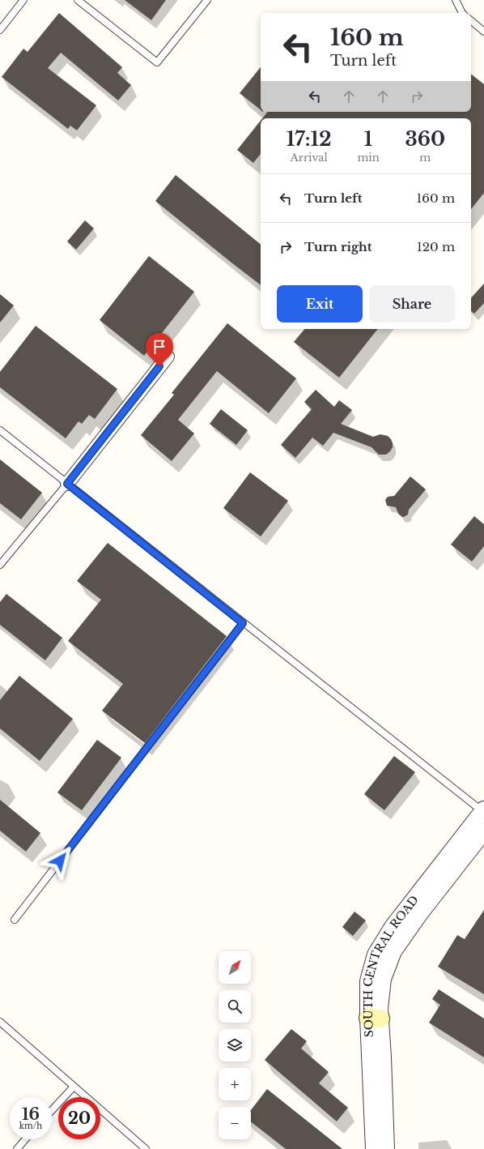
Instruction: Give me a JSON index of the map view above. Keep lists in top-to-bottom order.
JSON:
{
  "streets": {
    "street": ["SOUTH CENTRAL ROAD"]
  },
  "north": "top right",
  "page": {
    "turn": ["160 m", "Turn left"],
    "eta": [
      "17:12",
      "Arrival",
      "1",
      "min",
      "360",
      "m"
    ],
    "list": [
      {
        "name": "Turn left",
        "value": "160 m"
      },
      {
        "name": "Turn right",
        "value": "120 m"
      }
    ],
    "buttons": ["Exit", "Share"],
    "map_buttons": ["+", "−"],
    "speed": "16 km/h",
    "limit": "20"
  }
}
